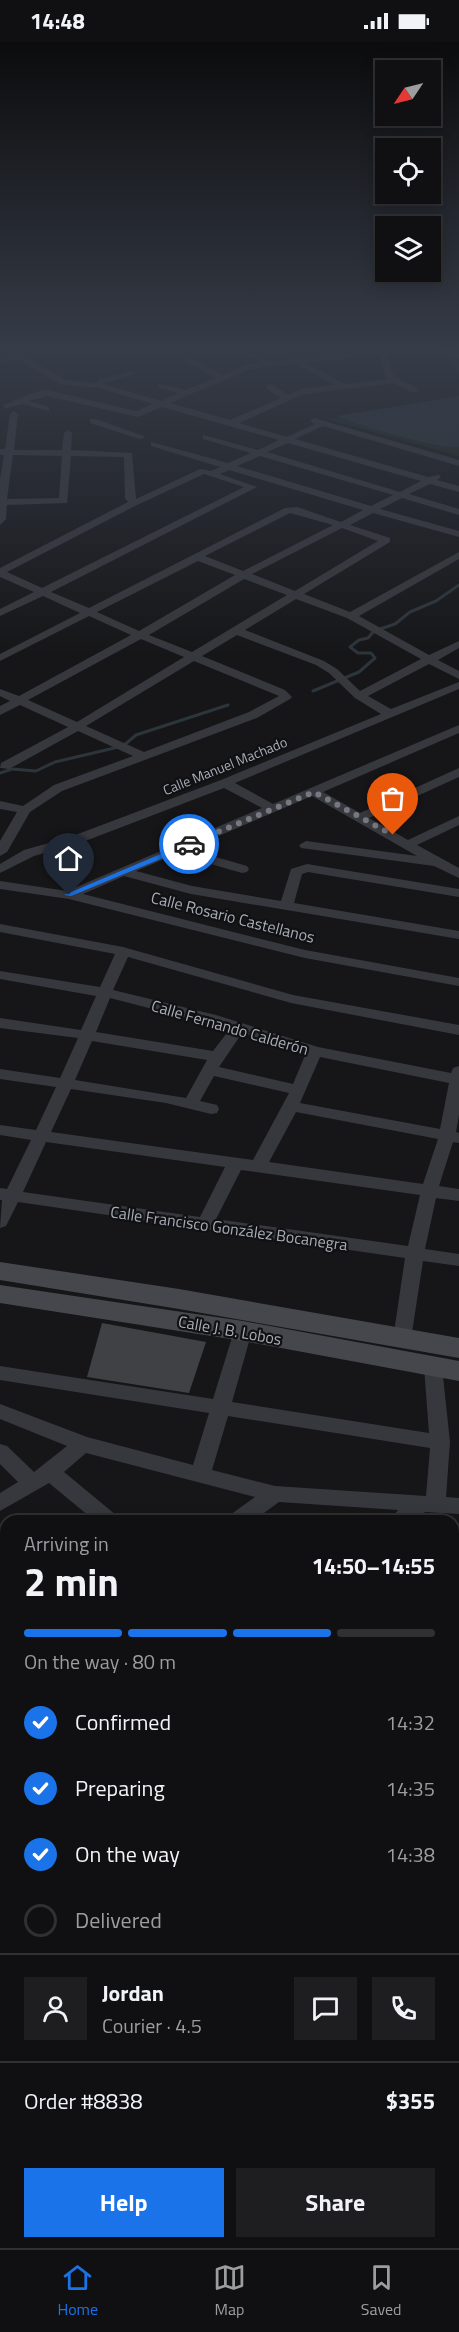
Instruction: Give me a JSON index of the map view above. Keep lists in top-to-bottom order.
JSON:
{
  "streets": {
    "main road": ["Calle J. B. Lobos"],
    "street": [
      "Calle Manuel Machado",
      "Calle Rosario Castellanos",
      "Calle Fernando Calderón",
      "Calle Francisco González Bocanegra"
    ]
  },
  "north": "bottom left",
  "page": {
    "status": "14:48",
    "heading": ["2 min", "Arriving in", "14:50–14:55"],
    "panel": [
      "Jordan",
      "Courier · 4.5",
      "Order #8838",
      "$355"
    ],
    "bar": "On the way · 80 m",
    "list": [
      ["Confirmed", "14:32"],
      ["Preparing", "14:35"],
      ["On the way", "14:38"],
      "Delivered"
    ],
    "buttons": ["Help", "Share"],
    "tabs": ["Home", "Map", "Saved"]
  }
}
